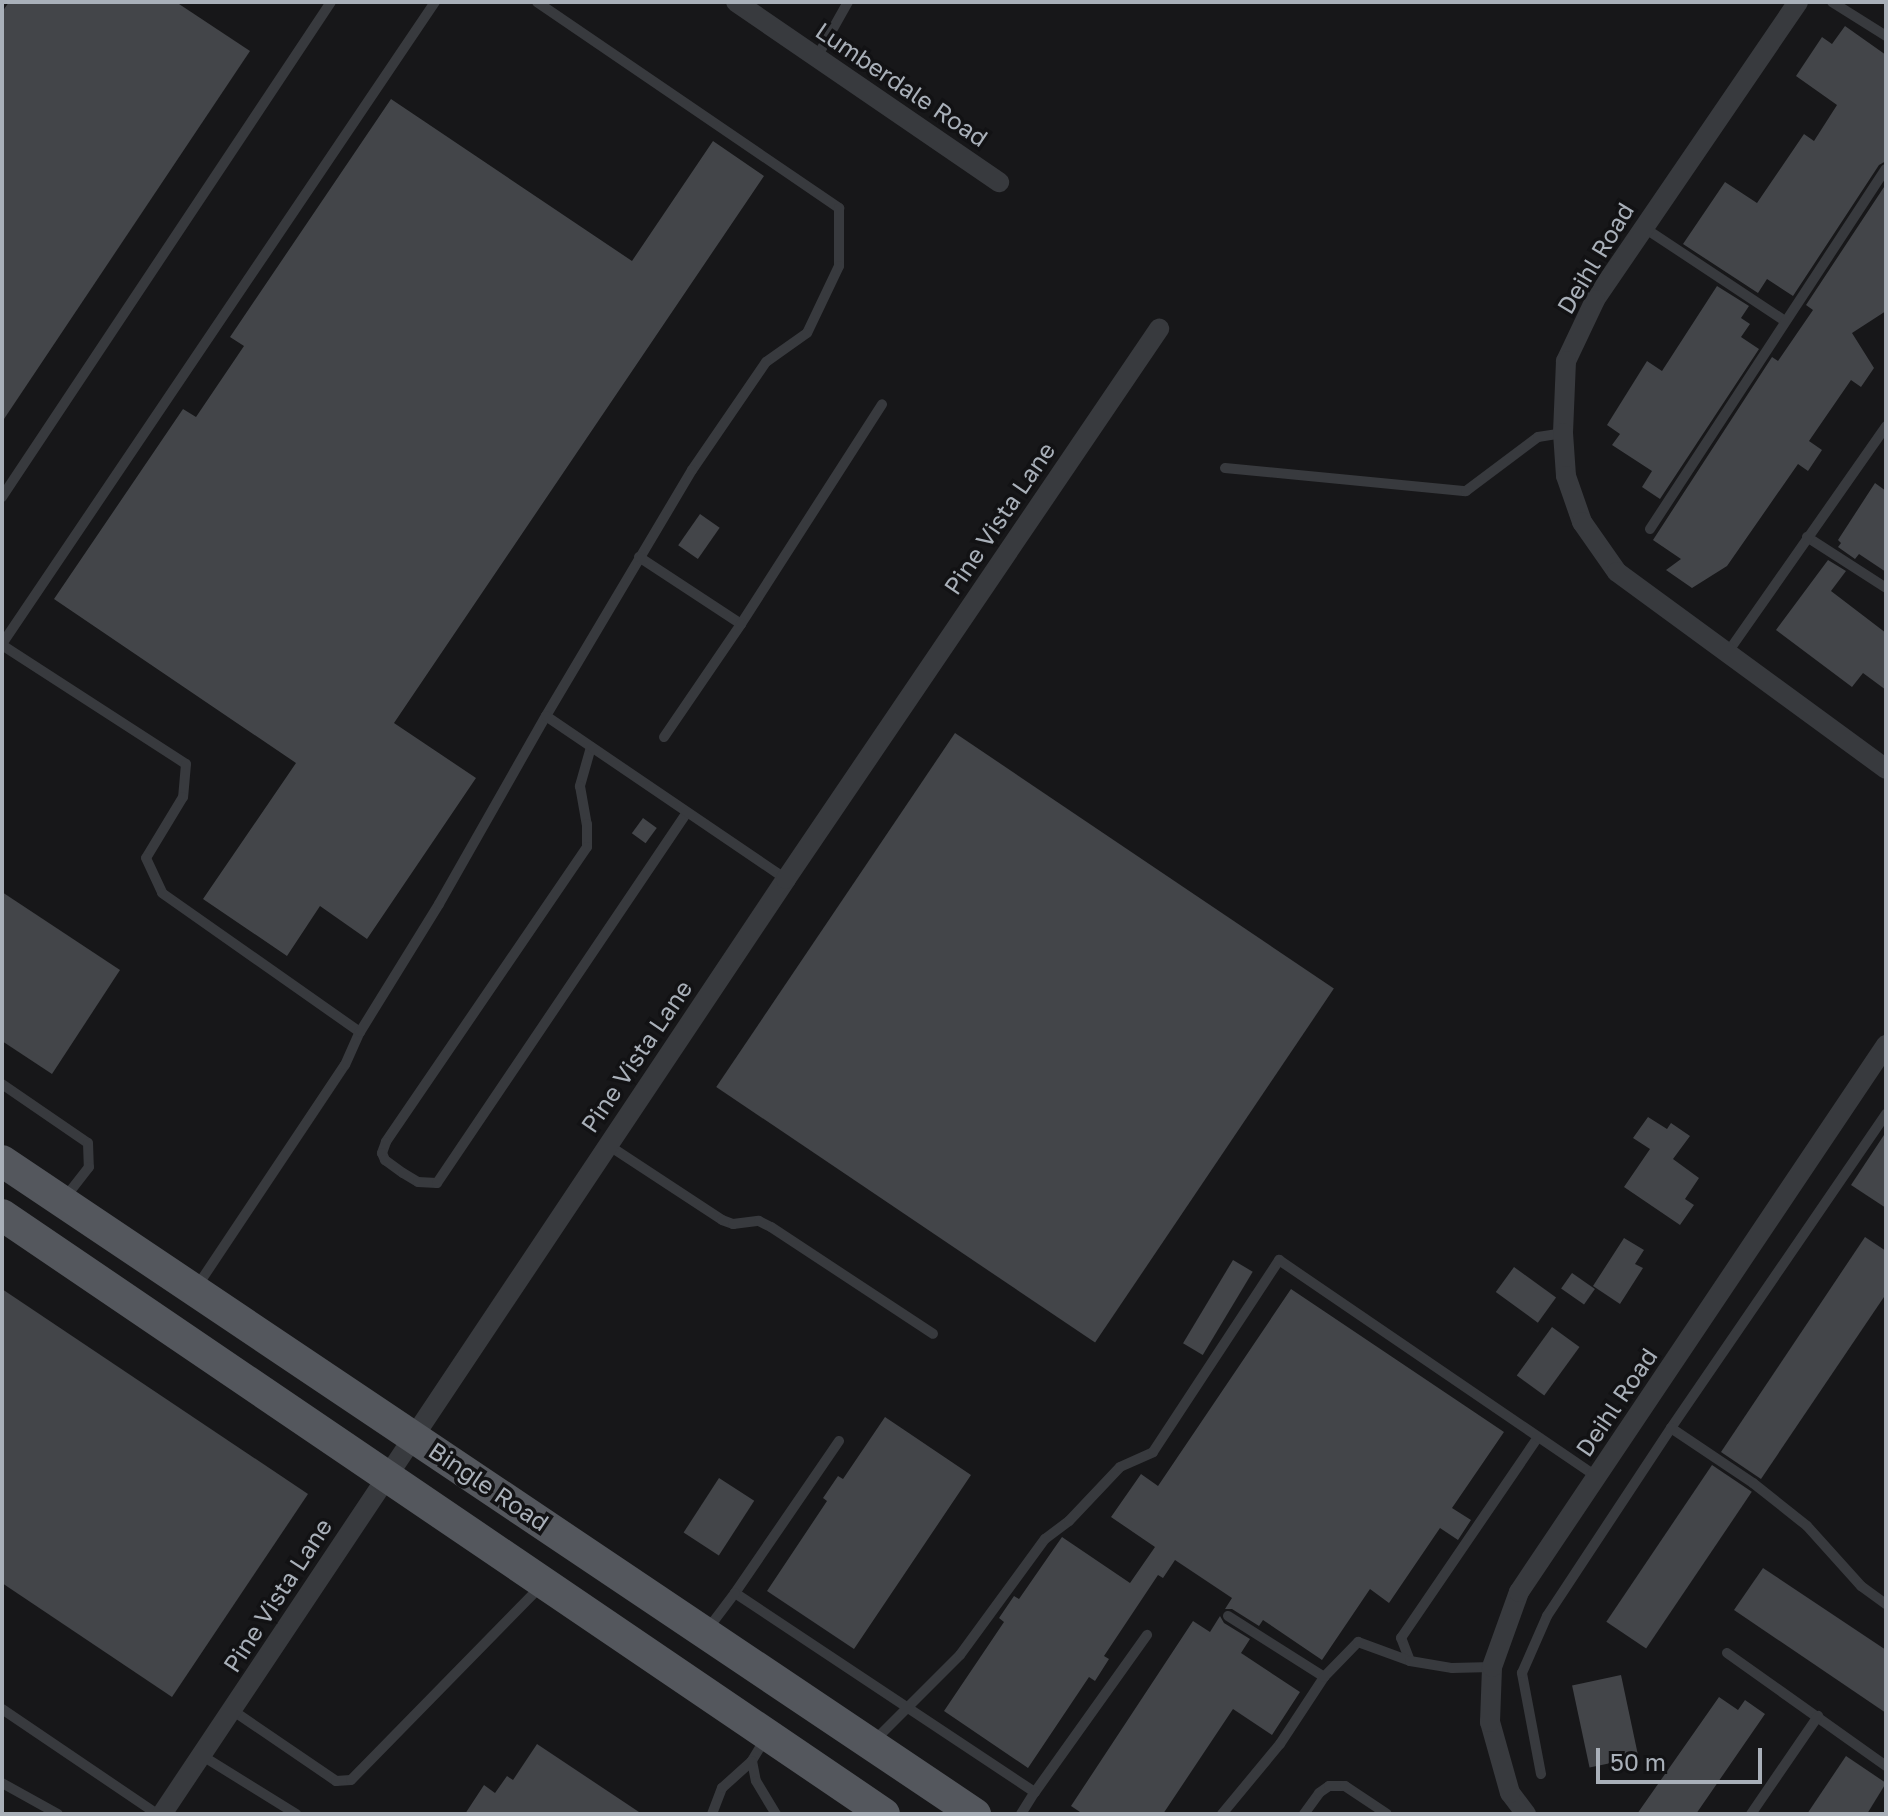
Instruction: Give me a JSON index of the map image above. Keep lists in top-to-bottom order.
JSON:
{
  "streets": {
    "main road": ["Bingle Road"],
    "street": ["Lumberdale Road", "Deihl Road", "Pine Vista Lane"]
  },
  "crossings": [
    ["Pine Vista Lane", "Bingle Road"]
  ],
  "scale_bar": "50 m"
}
